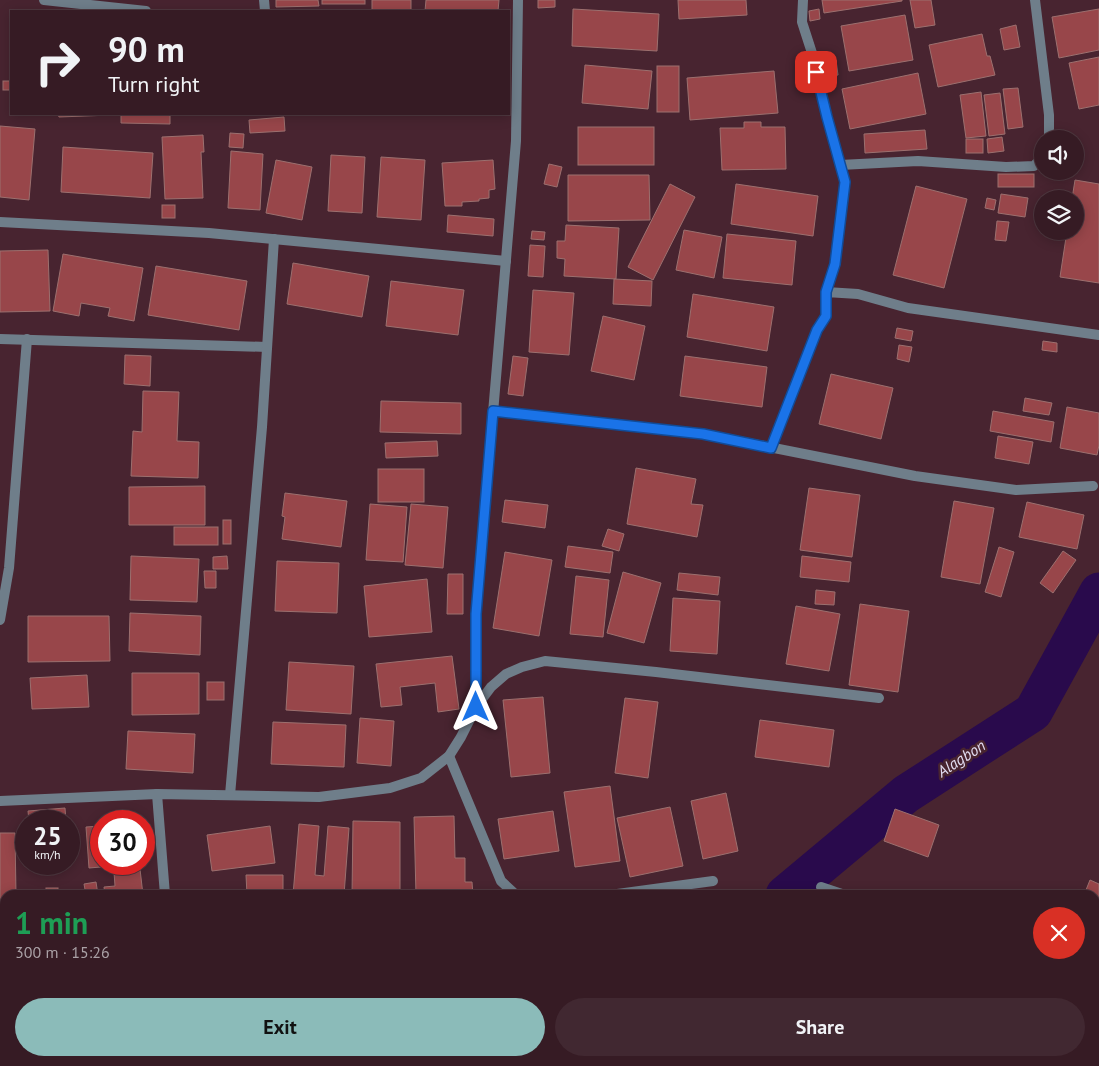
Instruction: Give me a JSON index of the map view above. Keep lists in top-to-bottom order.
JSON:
{
  "water": ["Alagbon"],
  "page": {
    "turn": ["90 m", "Turn right"],
    "speed": "25 km/h",
    "limit": "30",
    "heading": ["1 min", "300 m · 15:26"],
    "buttons": ["Exit", "Share"]
  }
}
